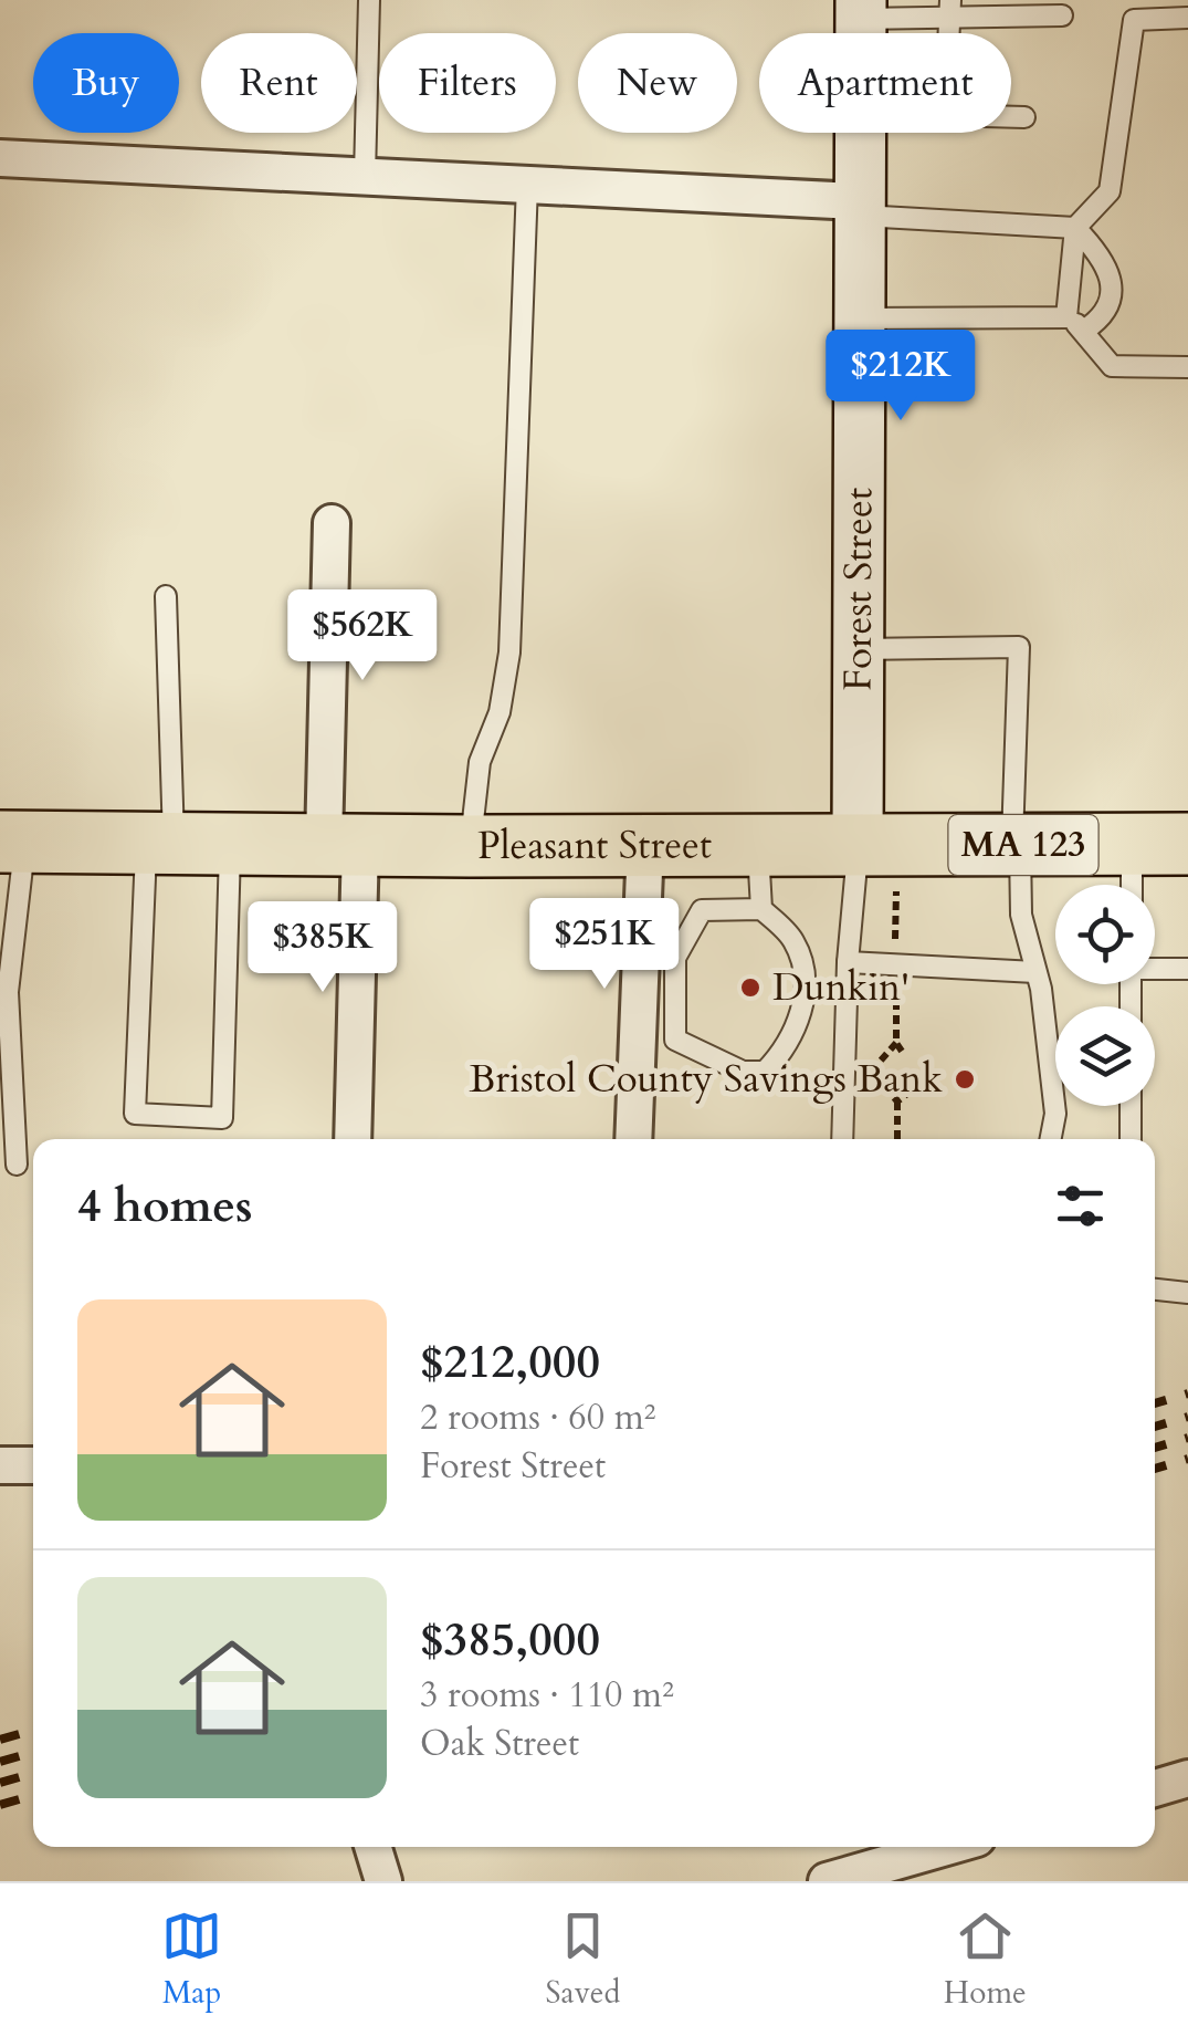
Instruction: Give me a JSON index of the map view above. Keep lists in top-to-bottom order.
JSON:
{
  "streets": {
    "highway": ["Pleasant Street", "MA 123"],
    "main road": ["Forest Street"]
  },
  "crossings": [
    ["Forest Street", "Pleasant Street"]
  ],
  "places": ["Dunkin'", "Bristol County Savings Bank"],
  "page": {
    "chip": [
      "Buy",
      "Rent",
      "Filters",
      "New",
      "Apartment"
    ],
    "price": [
      "$212K",
      "$562K",
      "$251K",
      "$385K"
    ],
    "heading": "4 homes",
    "list": [
      {
        "name": "$212,000",
        "note": "2 rooms · 60 m² · Forest Street"
      },
      {
        "name": "$385,000",
        "note": "3 rooms · 110 m² · Oak Street"
      }
    ],
    "tabs": ["Map", "Saved", "Home"]
  }
}
